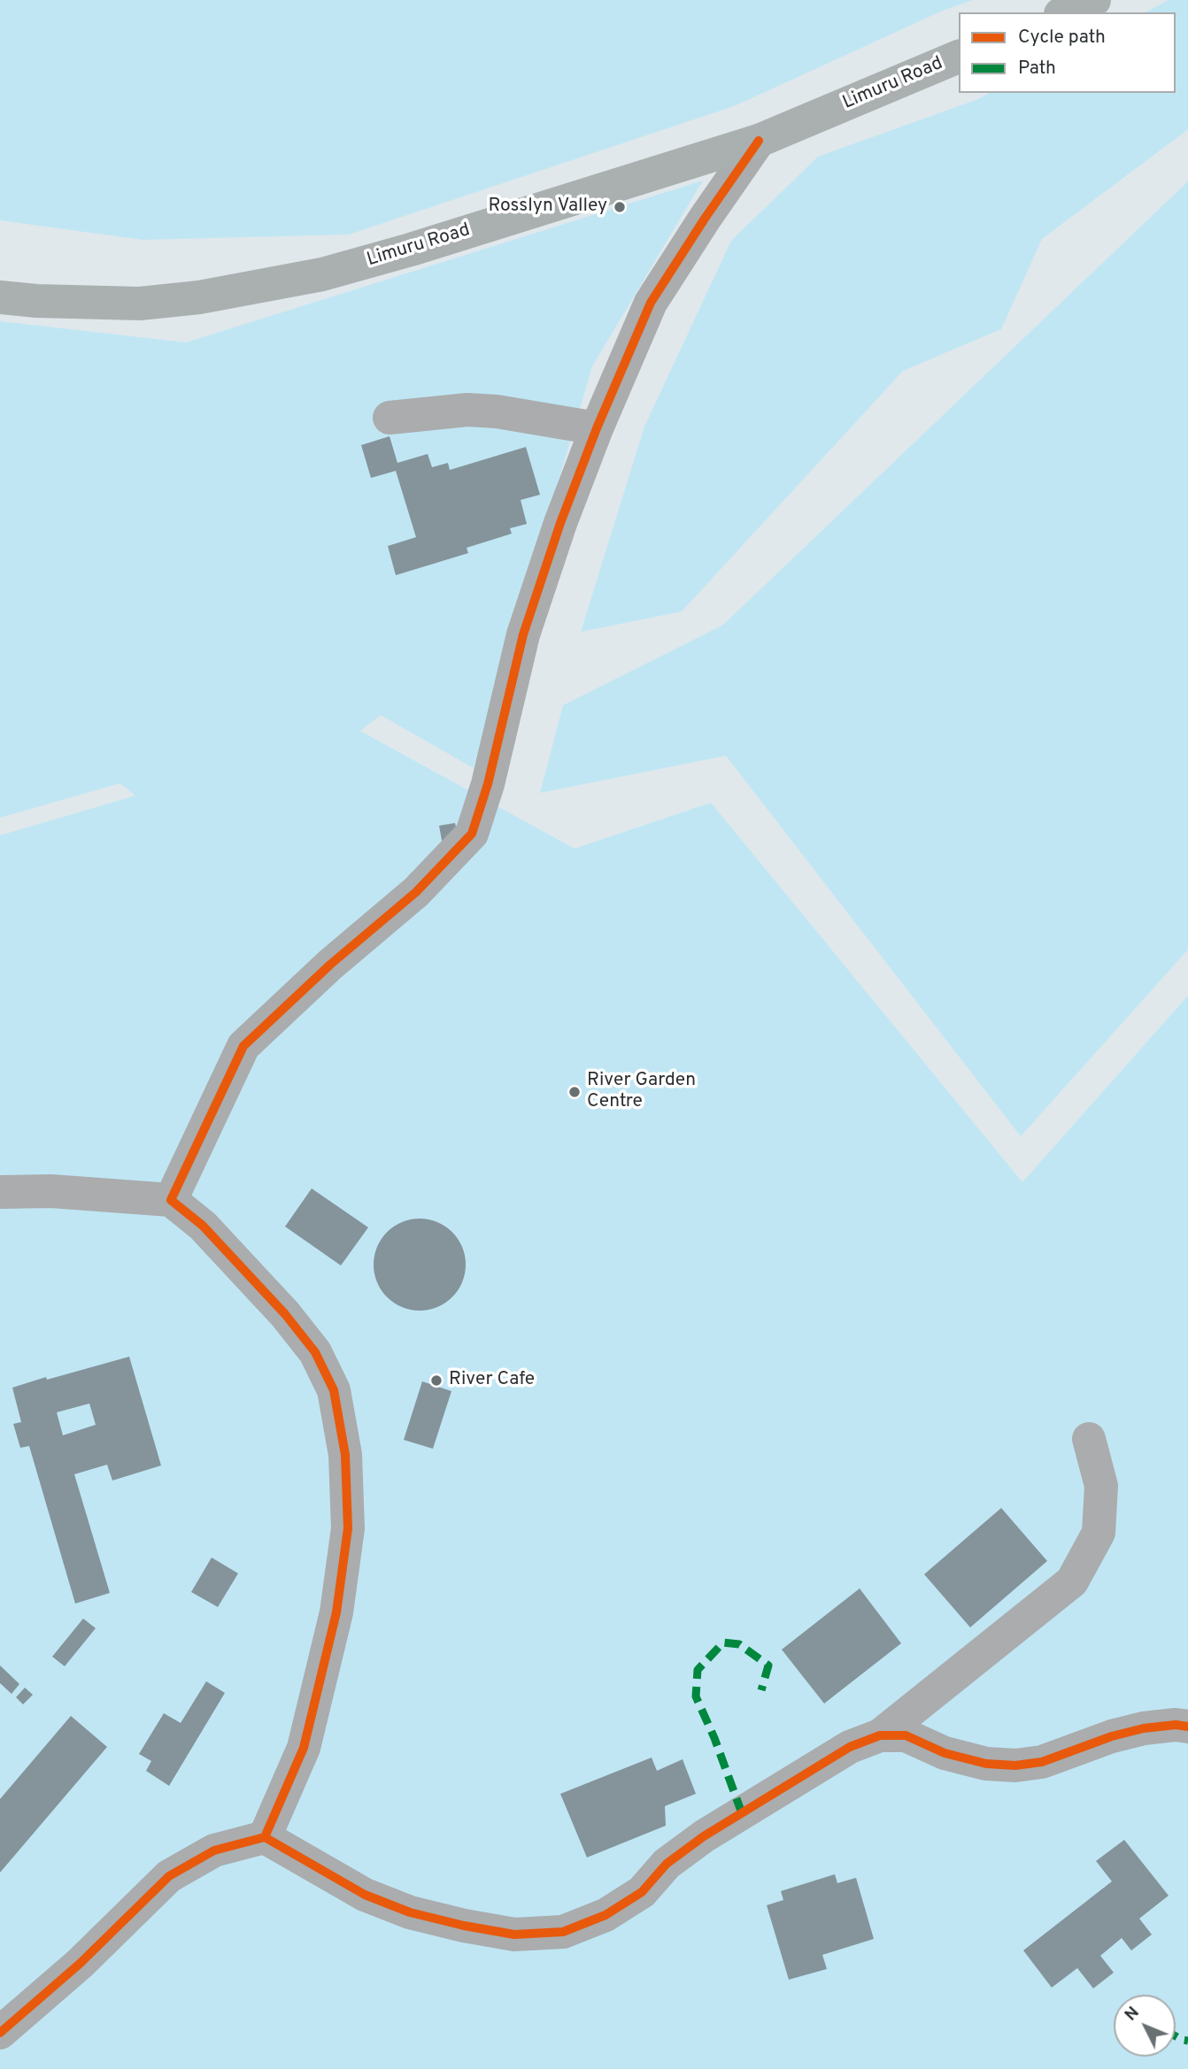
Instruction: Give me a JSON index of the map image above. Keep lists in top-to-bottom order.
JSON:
{
  "streets": {
    "main road": ["Limuru Road"]
  },
  "places": ["Rosslyn Valley", "River Garden Centre", "River Cafe"],
  "legend": ["Cycle path", "Path"],
  "north": "top left"
}
